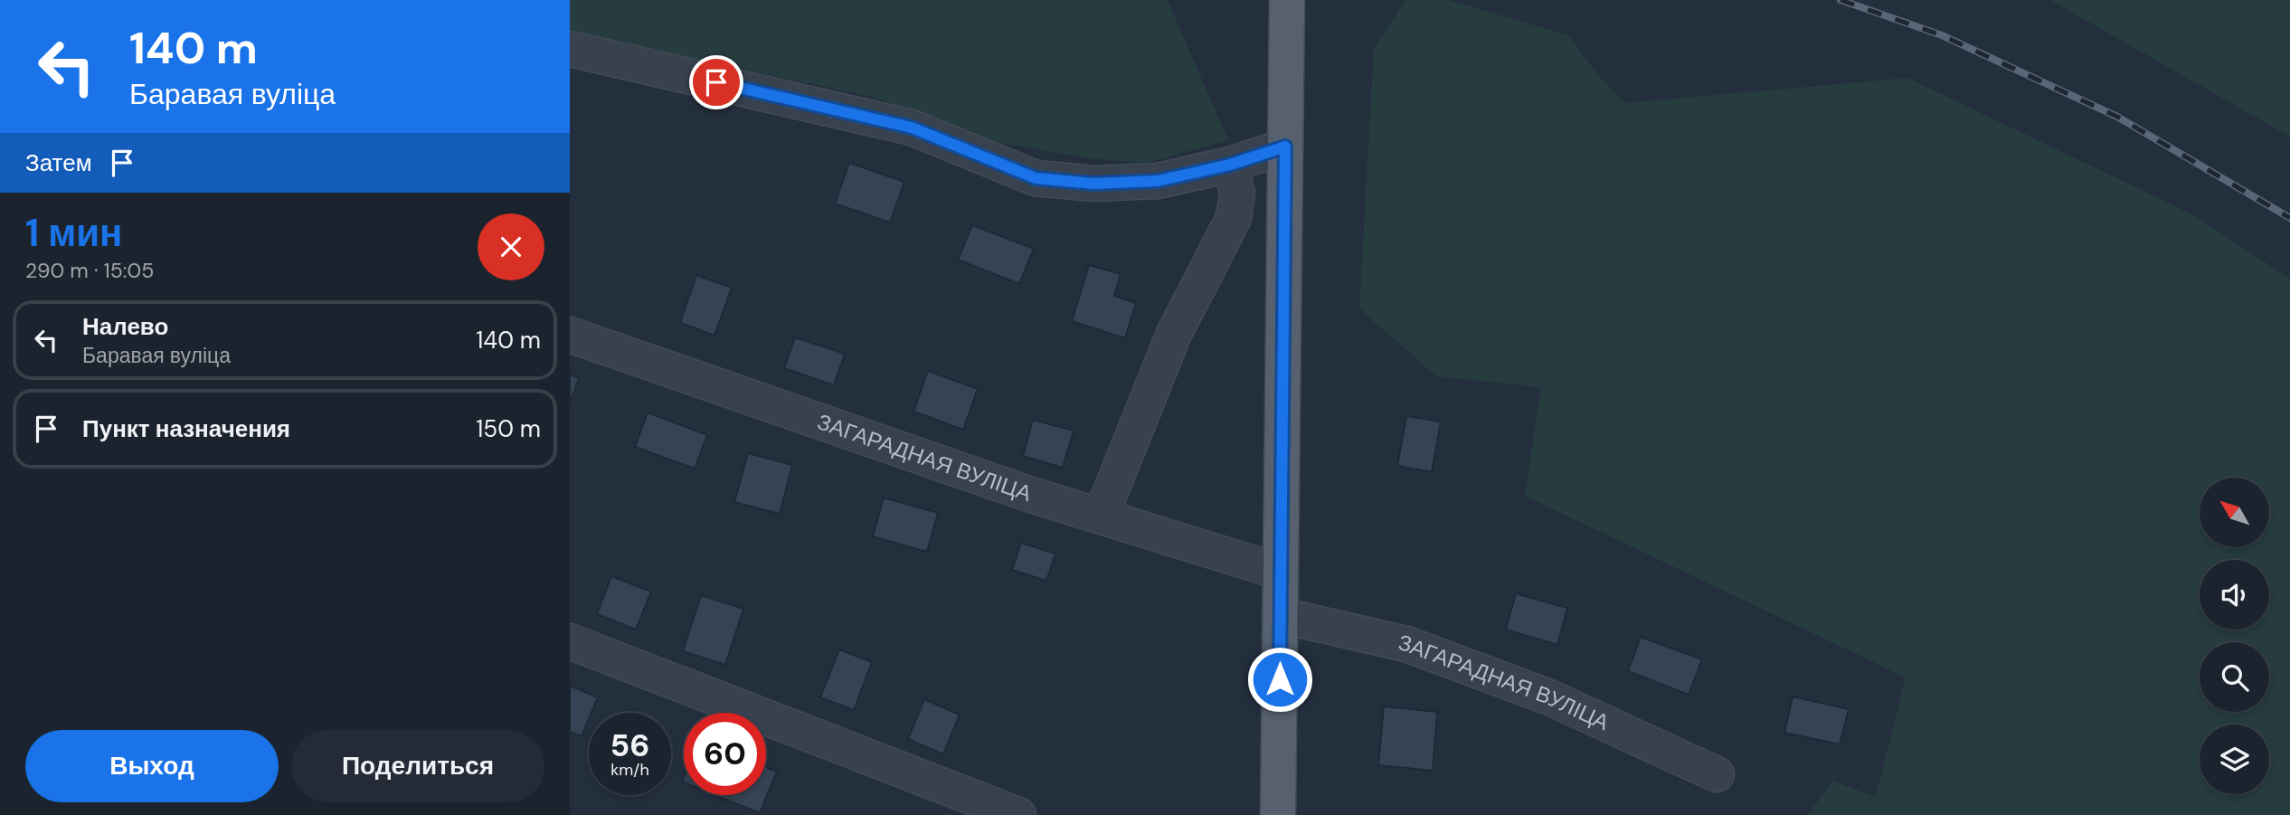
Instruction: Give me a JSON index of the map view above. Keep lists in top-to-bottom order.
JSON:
{
  "streets": {
    "street": ["ЗАГАРАДНАЯ ВУЛІЦА"]
  },
  "north": "top left",
  "page": {
    "turn": ["140 m", "Баравая вуліца"],
    "then": "Затем",
    "heading": ["1 мин", "290 m · 15:05"],
    "list": [
      {
        "name": "Налево",
        "note": "Баравая вуліца",
        "value": "140 m"
      },
      {
        "name": "Пункт назначения",
        "value": "150 m"
      }
    ],
    "speed": "56 km/h",
    "limit": "60",
    "buttons": ["Выход", "Поделиться"]
  }
}
